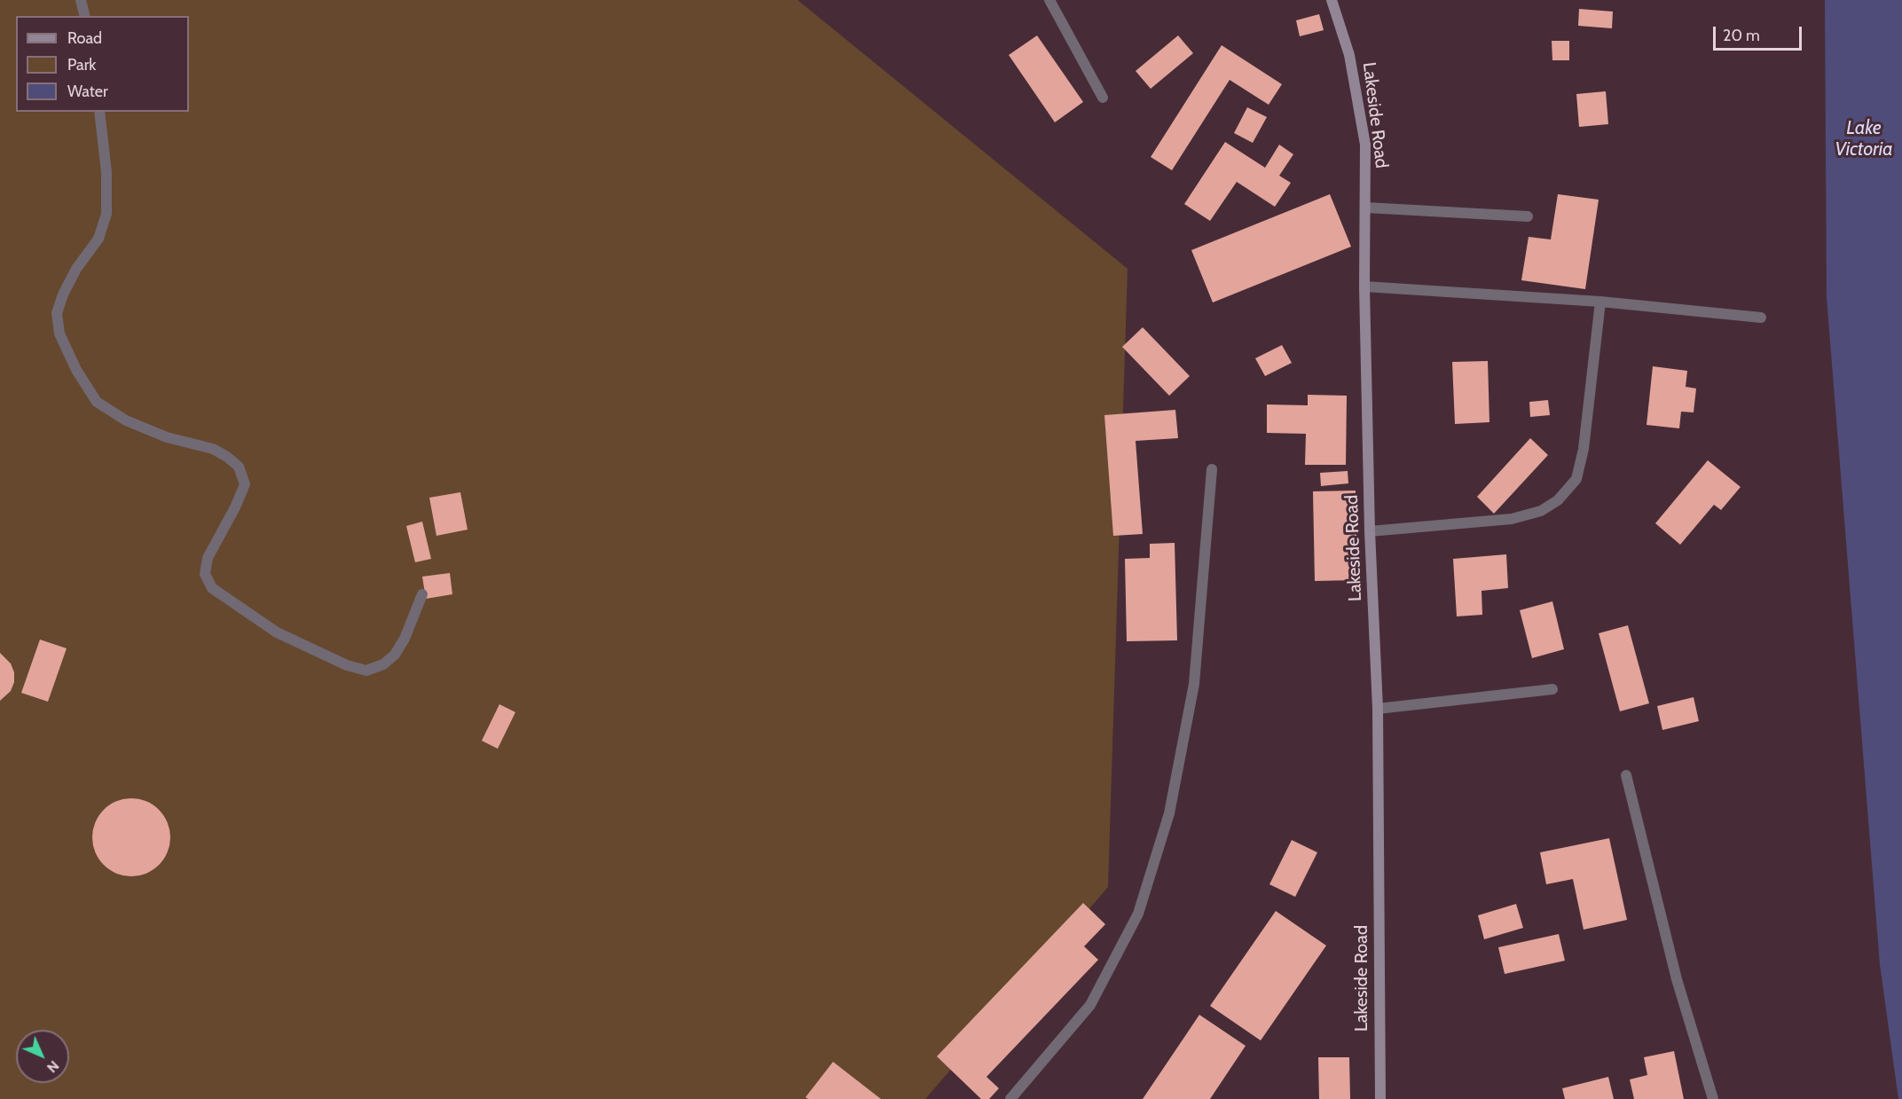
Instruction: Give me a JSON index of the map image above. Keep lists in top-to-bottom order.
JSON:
{
  "streets": {
    "street": ["Lakeside Road"]
  },
  "water": ["Lake Victoria"],
  "legend": ["Road", "Park", "Water"],
  "scale_bar": "20 m",
  "north": "bottom right"
}
